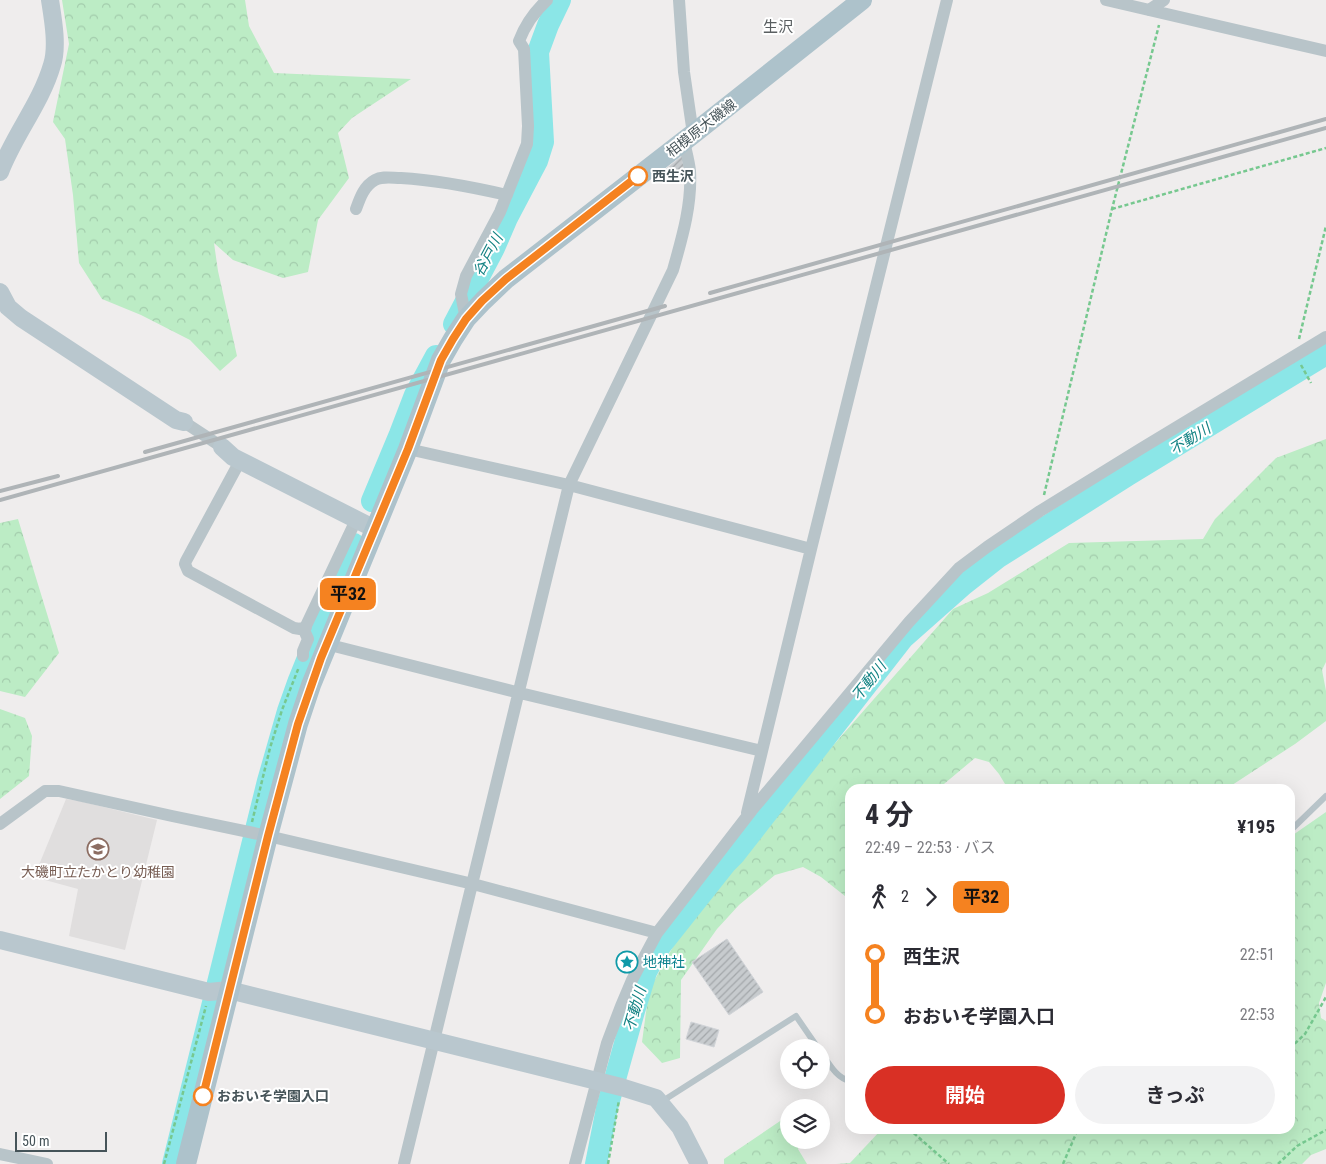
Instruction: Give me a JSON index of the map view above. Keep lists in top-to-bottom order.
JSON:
{
  "streets": {
    "main road": ["相模原大磯線"]
  },
  "districts": ["生沢"],
  "water": ["谷戸川", "不動川"],
  "places": {
    "other": ["西生沢", "おおいそ学園入口"],
    "school or university": ["大磯町立たかとり幼稚園"],
    "place": ["地神社"]
  },
  "lines": ["bus line 平32"],
  "scale_bar": "50 m",
  "page": {
    "on_map": "平32",
    "heading": ["4 分", "22:49 – 22:53 · バス", "¥195"],
    "legs": ["2", "平32"],
    "list": [
      {
        "name": "西生沢",
        "value": "22:51"
      },
      {
        "name": "おおいそ学園入口",
        "value": "22:53"
      }
    ],
    "buttons": ["開始", "きっぷ"],
    "scale": "50 m"
  }
}
